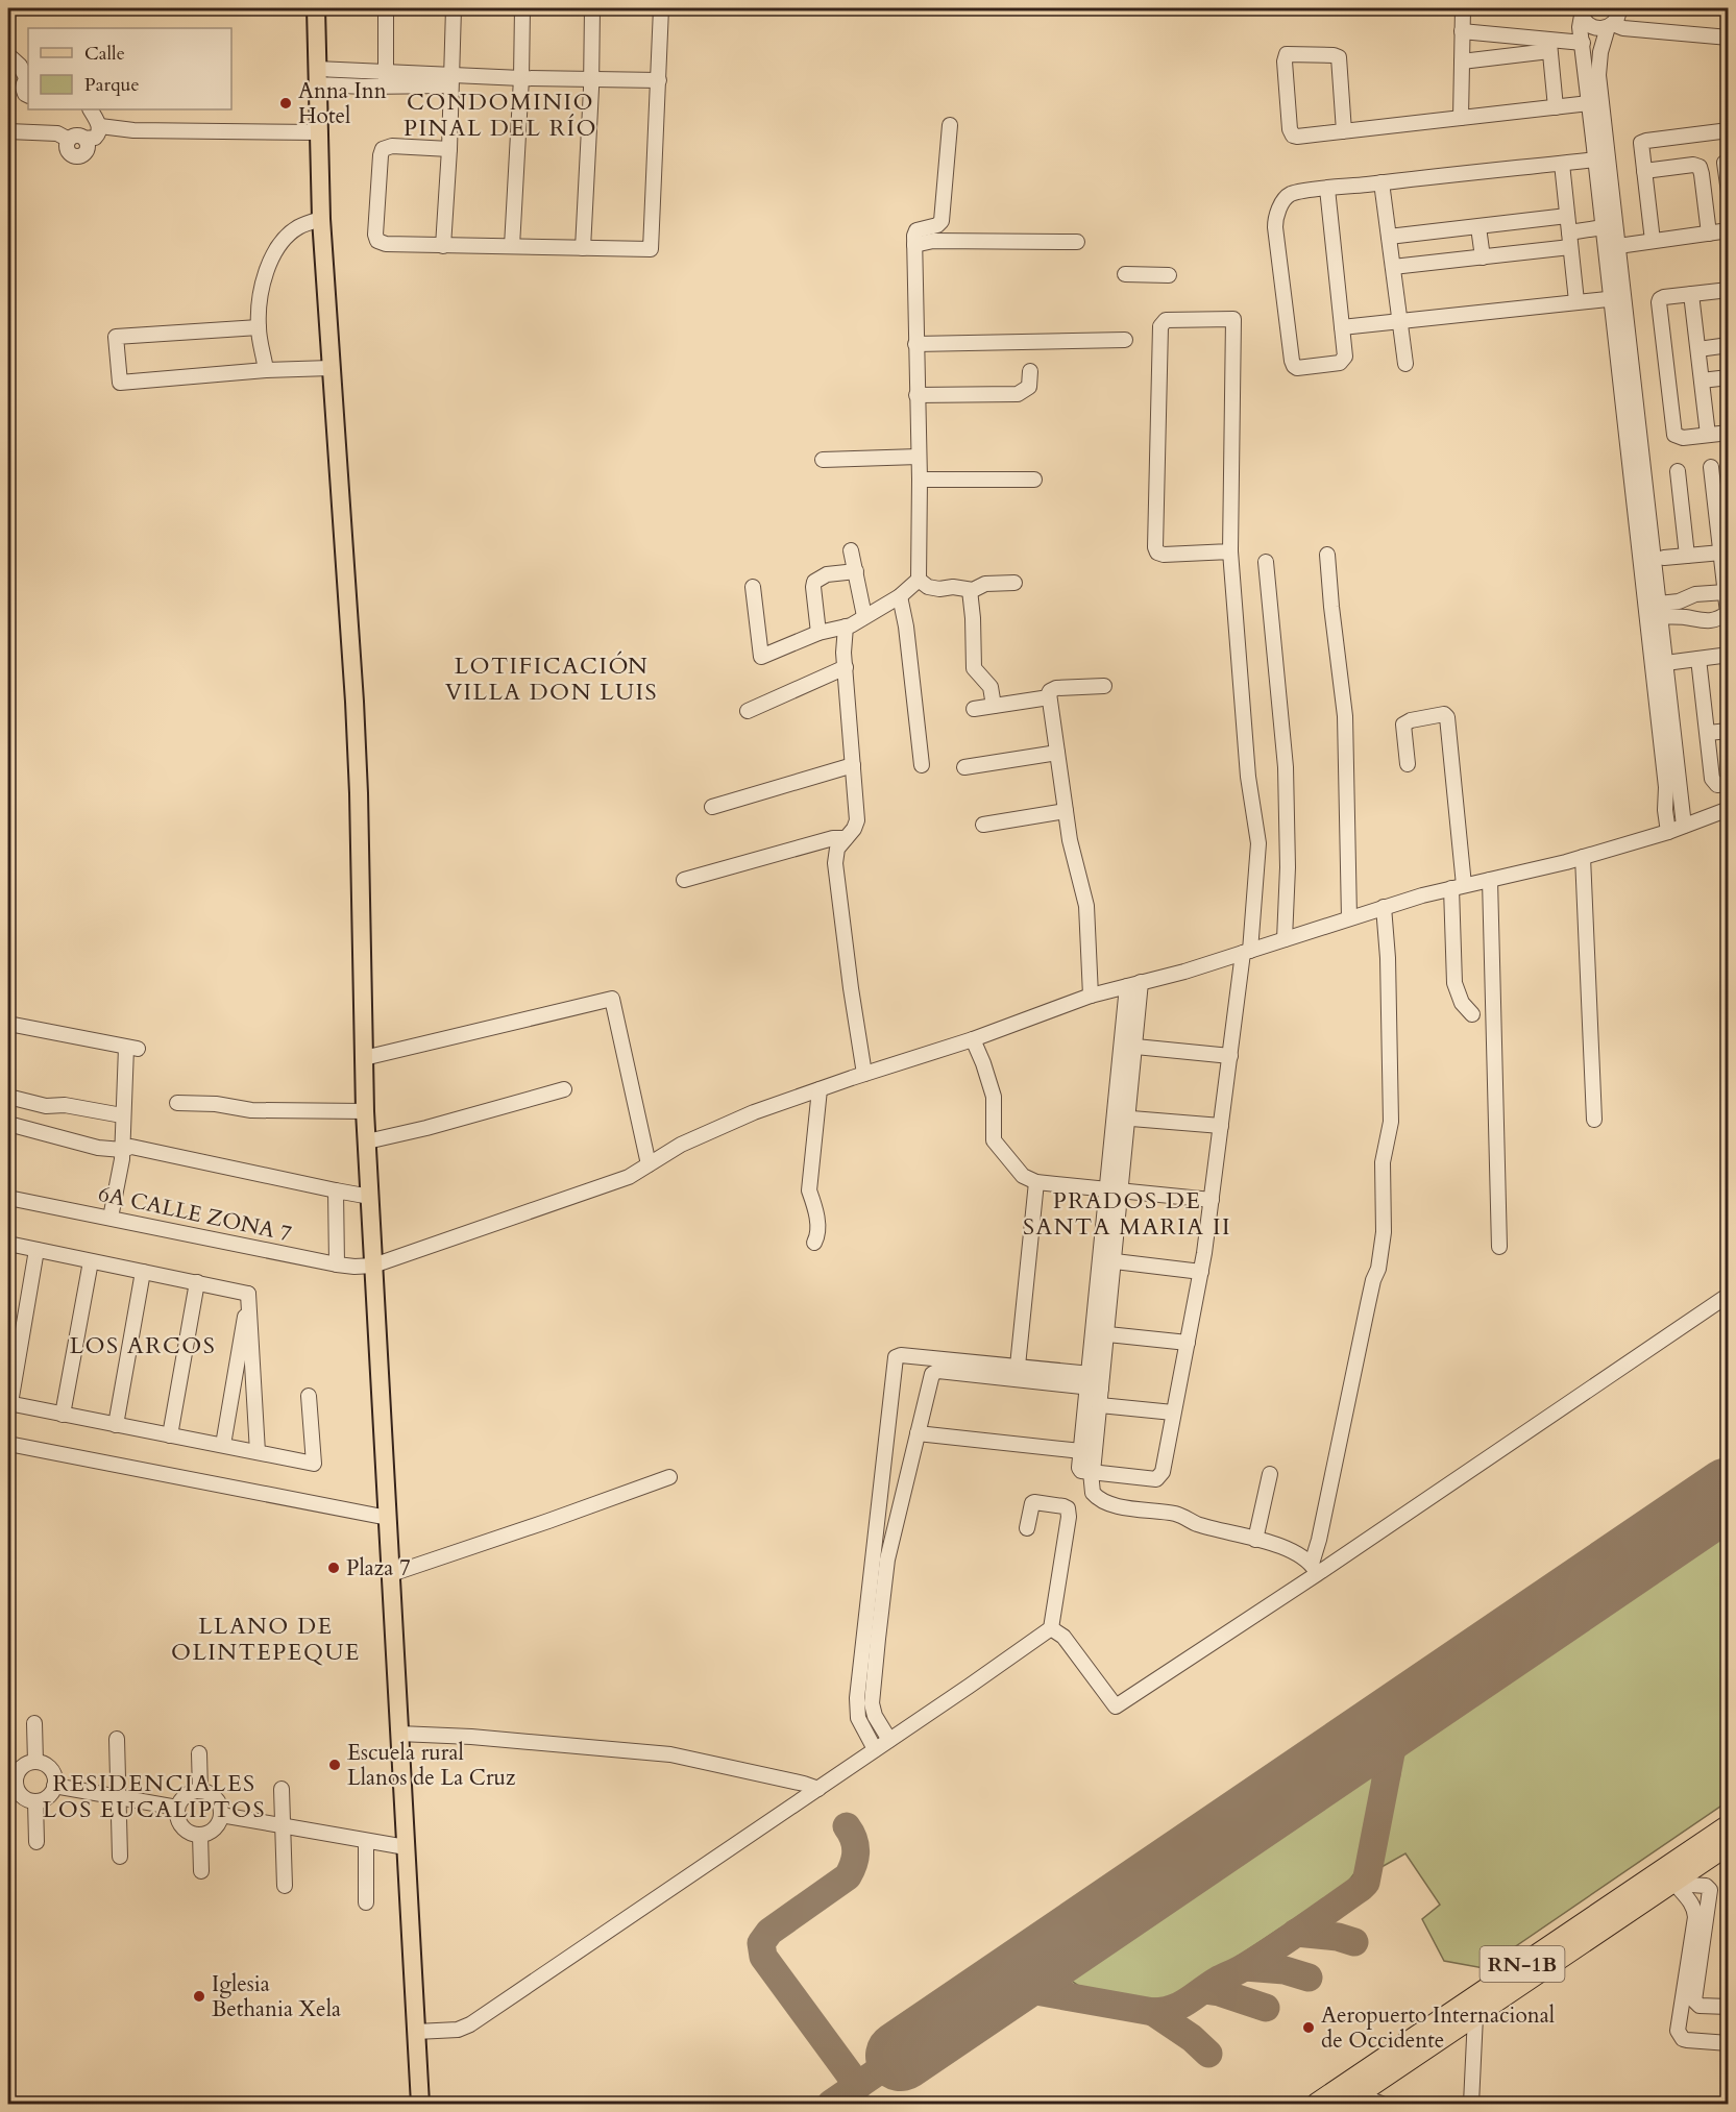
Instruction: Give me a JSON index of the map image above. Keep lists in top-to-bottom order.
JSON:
{
  "streets": {
    "highway": ["RN-1B"],
    "street": ["6A CALLE ZONA 7"]
  },
  "districts": [
    "CONDOMINIO PINAL DEL RÍO",
    "LOTIFICACIÓN VILLA DON LUIS",
    "PRADOS DE SANTA MARIA II",
    "LOS ARCOS",
    "LLANO DE OLINTEPEQUE",
    "RESIDENCIALES LOS EUCALIPTOS"
  ],
  "places": [
    "Anna Inn Hotel",
    "Plaza 7",
    "Escuela rural Llanos de La Cruz",
    "Iglesia Bethania Xela",
    "Aeropuerto Internacional de Occidente"
  ],
  "legend": ["Calle", "Parque"]
}
